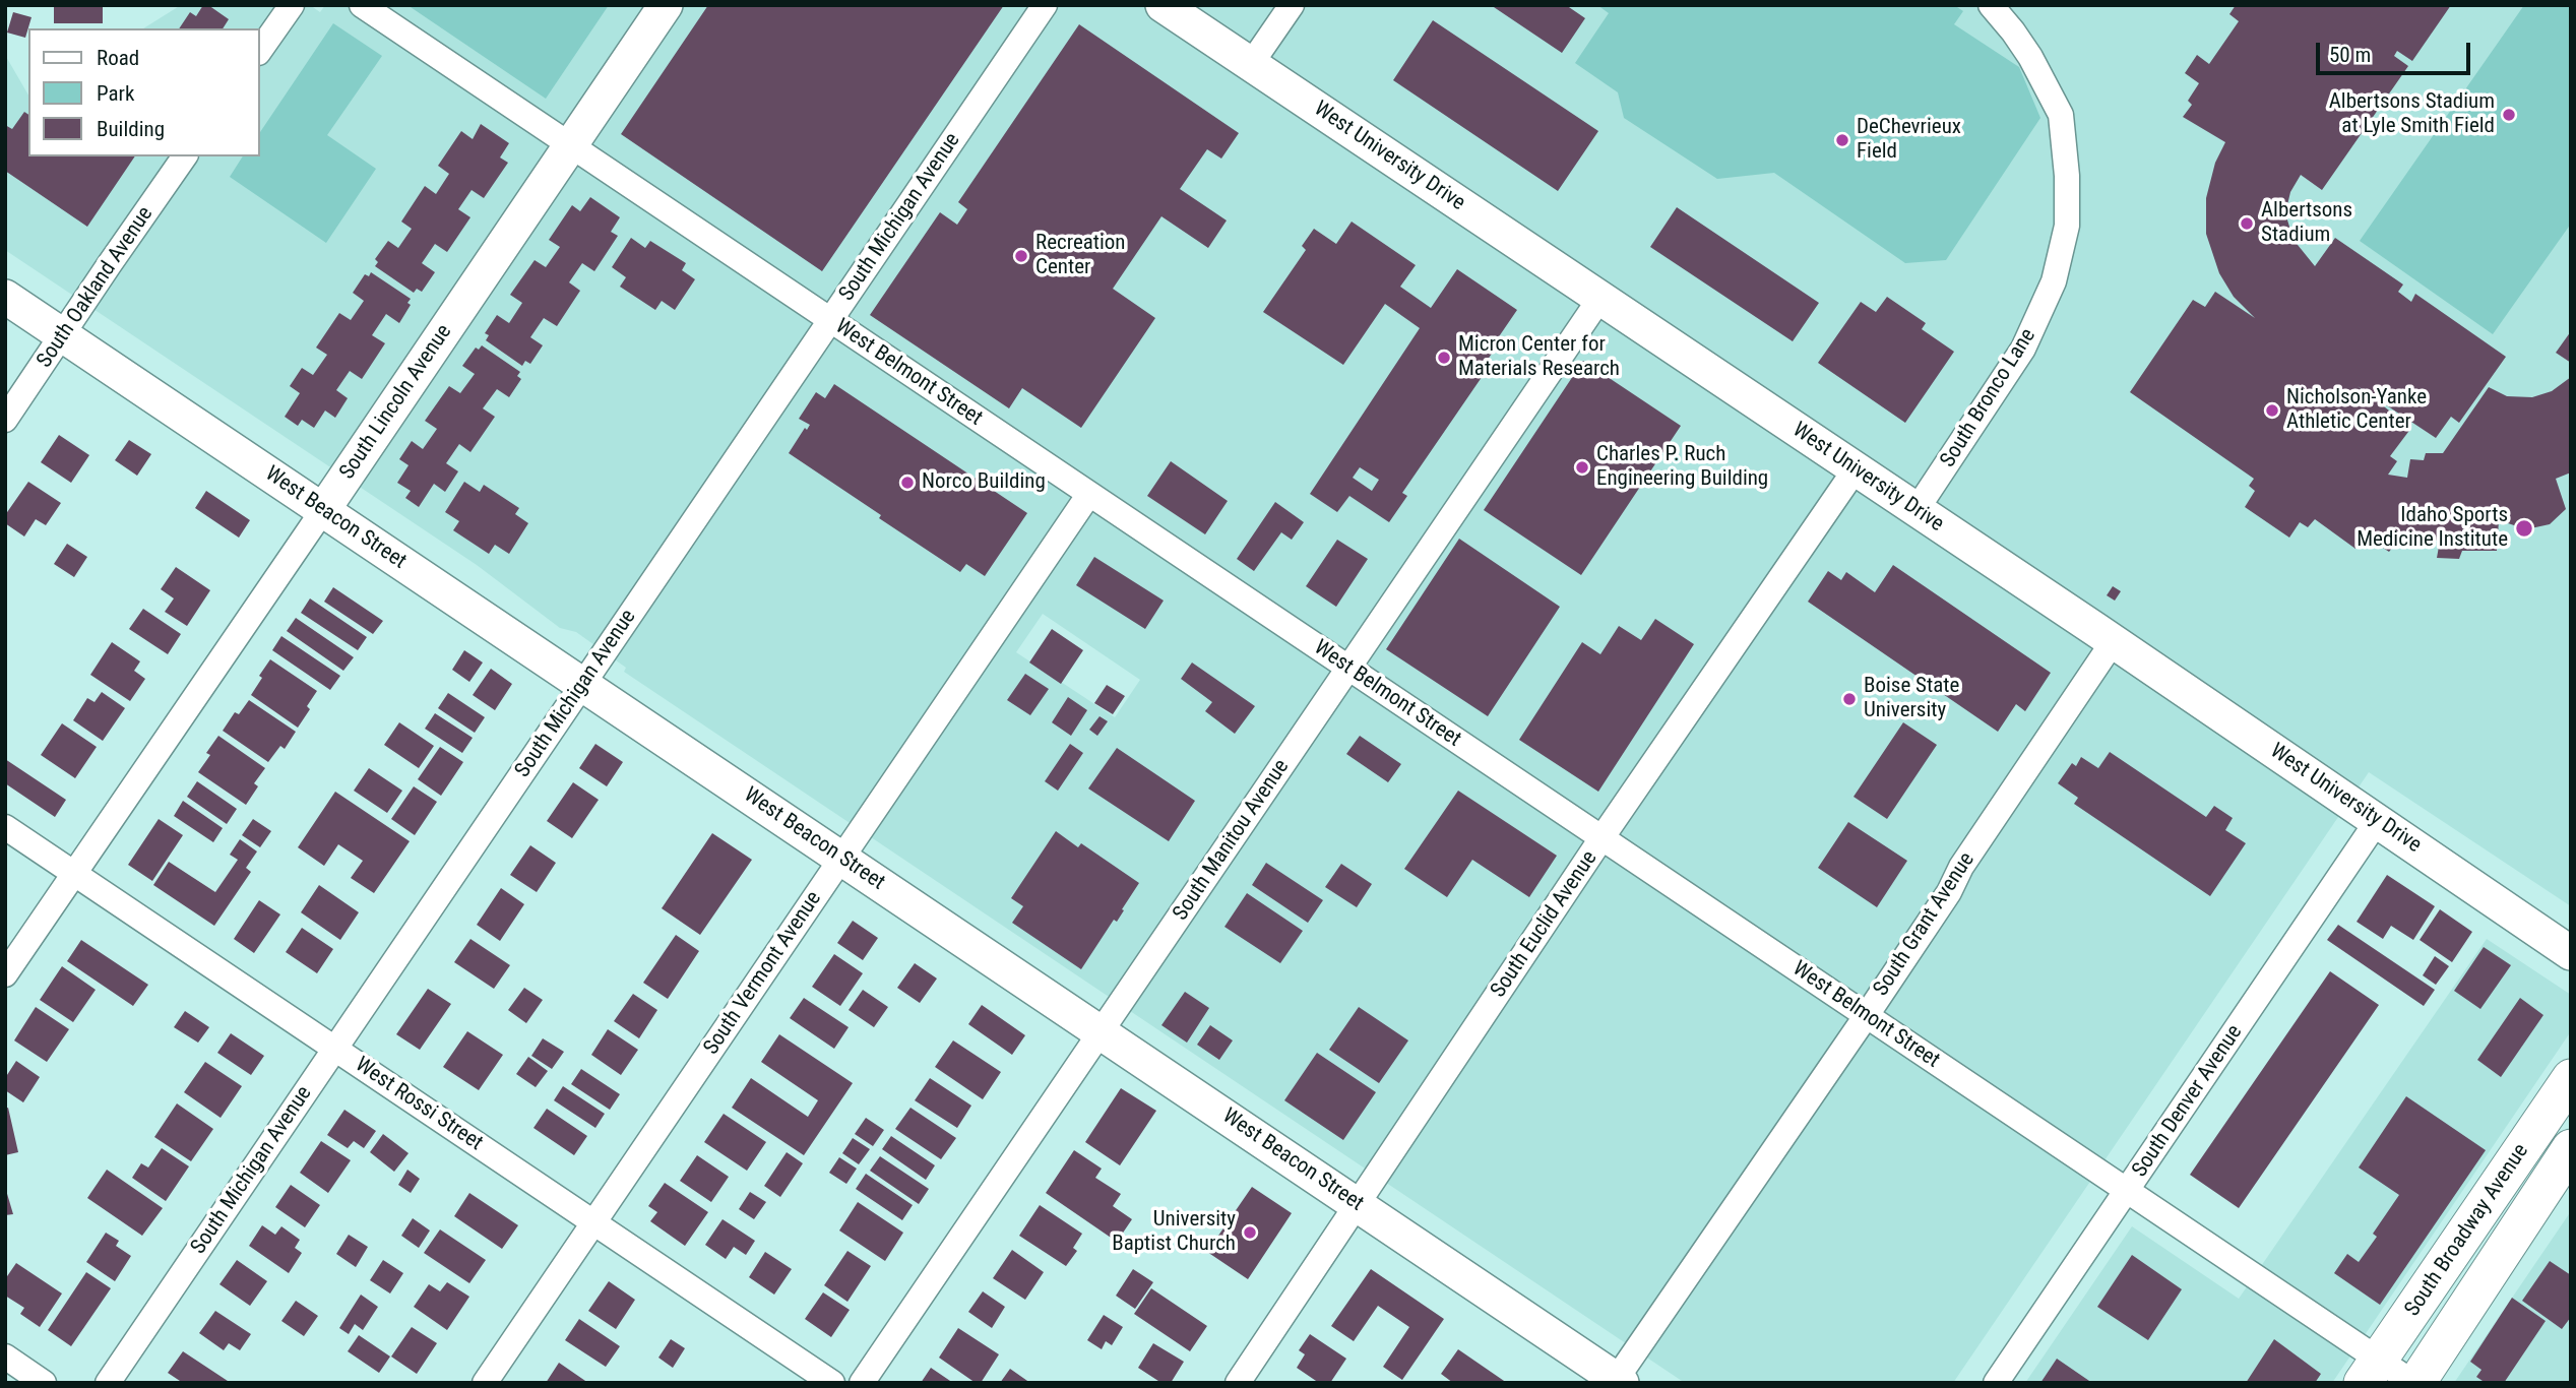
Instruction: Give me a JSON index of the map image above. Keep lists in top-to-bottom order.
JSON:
{
  "streets": {
    "main road": ["South Broadway Avenue"],
    "street": [
      "West University Drive",
      "South Michigan Avenue",
      "South Oakland Avenue",
      "West Belmont Street",
      "South Bronco Lane",
      "South Lincoln Avenue",
      "West Beacon Street",
      "South Manitou Avenue",
      "South Euclid Avenue",
      "South Grant Avenue",
      "South Vermont Avenue",
      "South Denver Avenue",
      "West Rossi Street"
    ]
  },
  "crossings": [
    ["West University Drive", "South Bronco Lane"],
    ["West University Drive", "South Manitou Avenue"],
    ["West University Drive", "South Euclid Avenue"],
    ["West University Drive", "South Grant Avenue"],
    ["West University Drive", "South Denver Avenue"],
    ["South Michigan Avenue", "West Belmont Street"],
    ["South Michigan Avenue", "West Beacon Street"],
    ["South Michigan Avenue", "West Rossi Street"],
    ["South Oakland Avenue", "West Beacon Street"],
    ["West Belmont Street", "South Lincoln Avenue"],
    ["West Belmont Street", "South Manitou Avenue"],
    ["West Belmont Street", "South Euclid Avenue"],
    ["West Belmont Street", "South Grant Avenue"],
    ["West Belmont Street", "South Vermont Avenue"],
    ["West Belmont Street", "South Denver Avenue"],
    ["West Belmont Street", "South Broadway Avenue"],
    ["South Lincoln Avenue", "West Beacon Street"],
    ["South Lincoln Avenue", "West Rossi Street"],
    ["West Beacon Street", "South Manitou Avenue"],
    ["West Beacon Street", "South Euclid Avenue"],
    ["West Beacon Street", "South Grant Avenue"],
    ["West Beacon Street", "South Vermont Avenue"],
    ["South Vermont Avenue", "West Rossi Street"]
  ],
  "places": [
    "Albertsons Stadium at Lyle Smith Field",
    "DeChevrieux Field",
    "Albertsons Stadium",
    "Recreation Center",
    "Micron Center for Materials Research",
    "Nicholson-Yanke Athletic Center",
    "Charles P. Ruch Engineering Building",
    "Norco Building",
    "Idaho Sports Medicine Institute",
    "Boise State University",
    "University Baptist Church"
  ],
  "legend": ["Road", "Park", "Building"],
  "scale_bar": "50 m"
}
